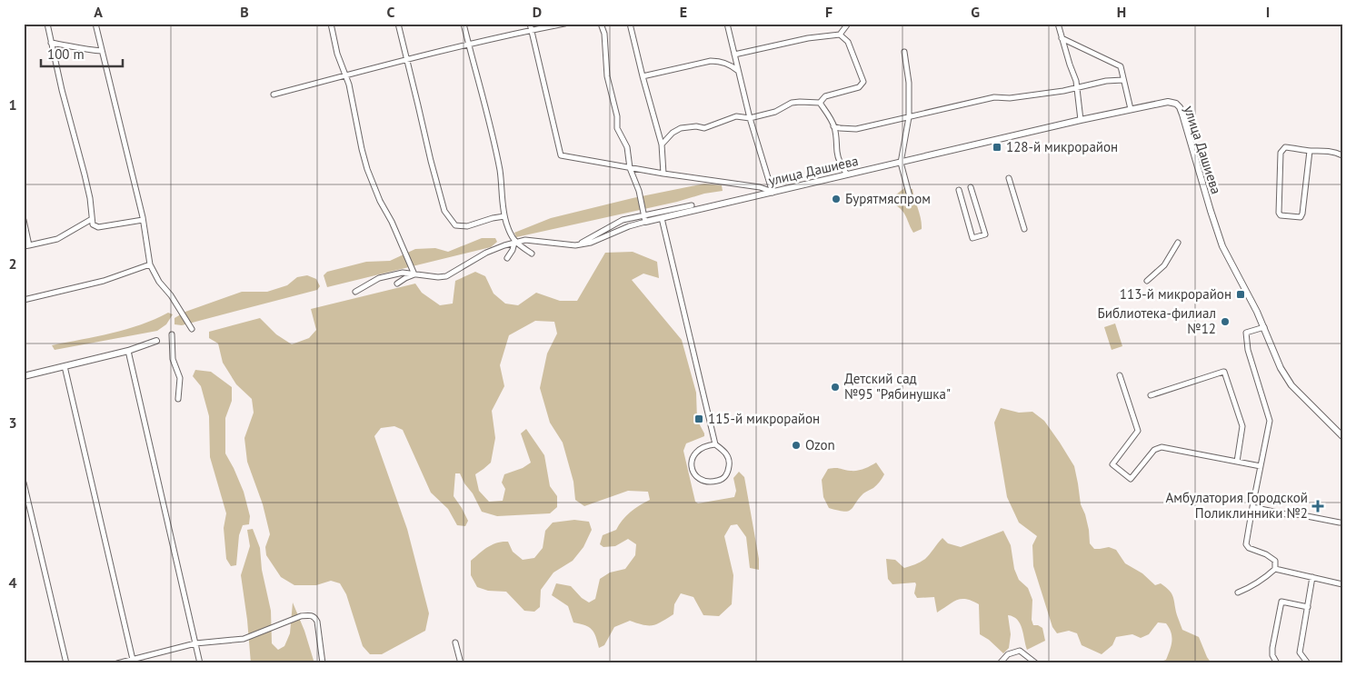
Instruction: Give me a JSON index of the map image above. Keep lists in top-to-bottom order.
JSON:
{
  "streets": {
    "street": ["улица Дашиева"]
  },
  "places": {
    "transit": ["128-й микрорайон", "113-й микрорайон", "115-й микрорайон"],
    "other": [
      "Бурятмяспром",
      "Библиотека-филиал №12",
      "Детский сад №95 \"Рябинушка\"",
      "Ozon"
    ],
    "health": ["Амбулатория Городской Поликлинники №2"]
  },
  "scale_bar": "100 m",
  "grid": {
    "columns": [
      "A",
      "B",
      "C",
      "D",
      "E",
      "F",
      "G",
      "H",
      "I"
    ],
    "rows": [
      "1",
      "2",
      "3",
      "4"
    ]
  }
}
